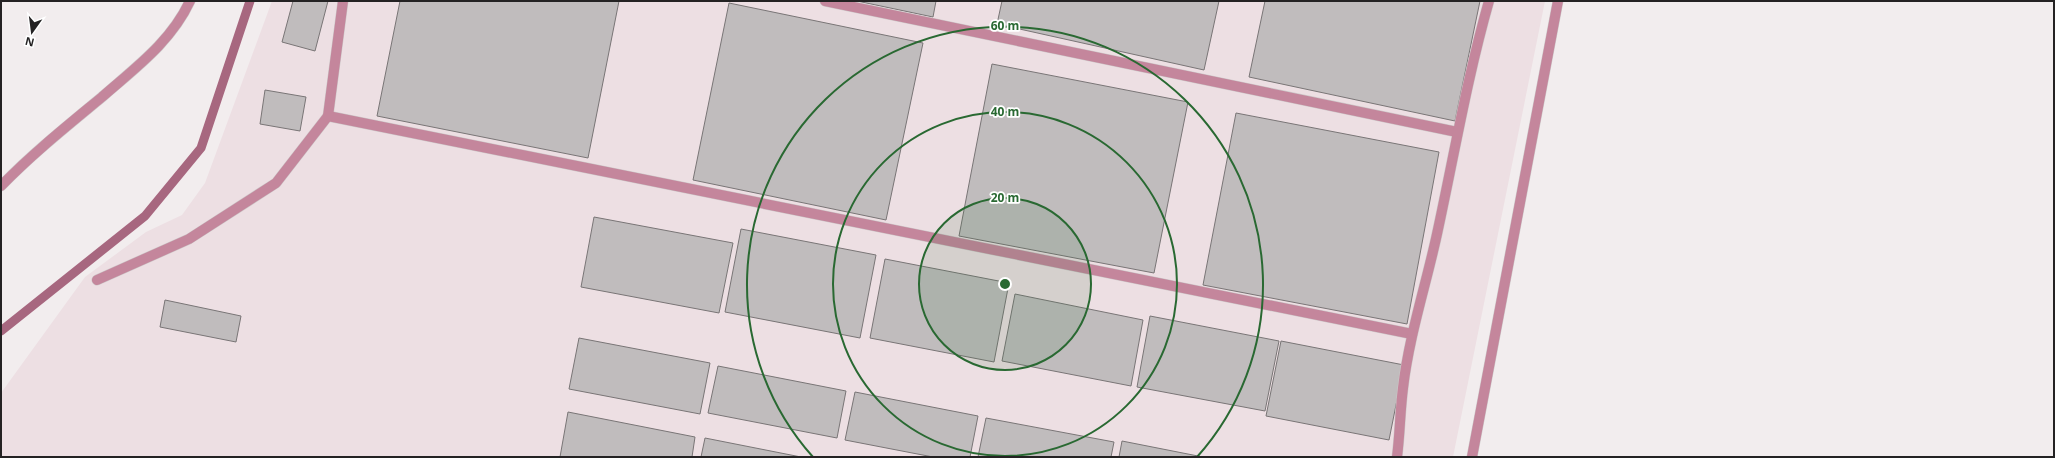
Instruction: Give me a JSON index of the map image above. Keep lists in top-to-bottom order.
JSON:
{
  "north": "bottom",
  "rings": ["60 m", "40 m", "20 m"]
}
